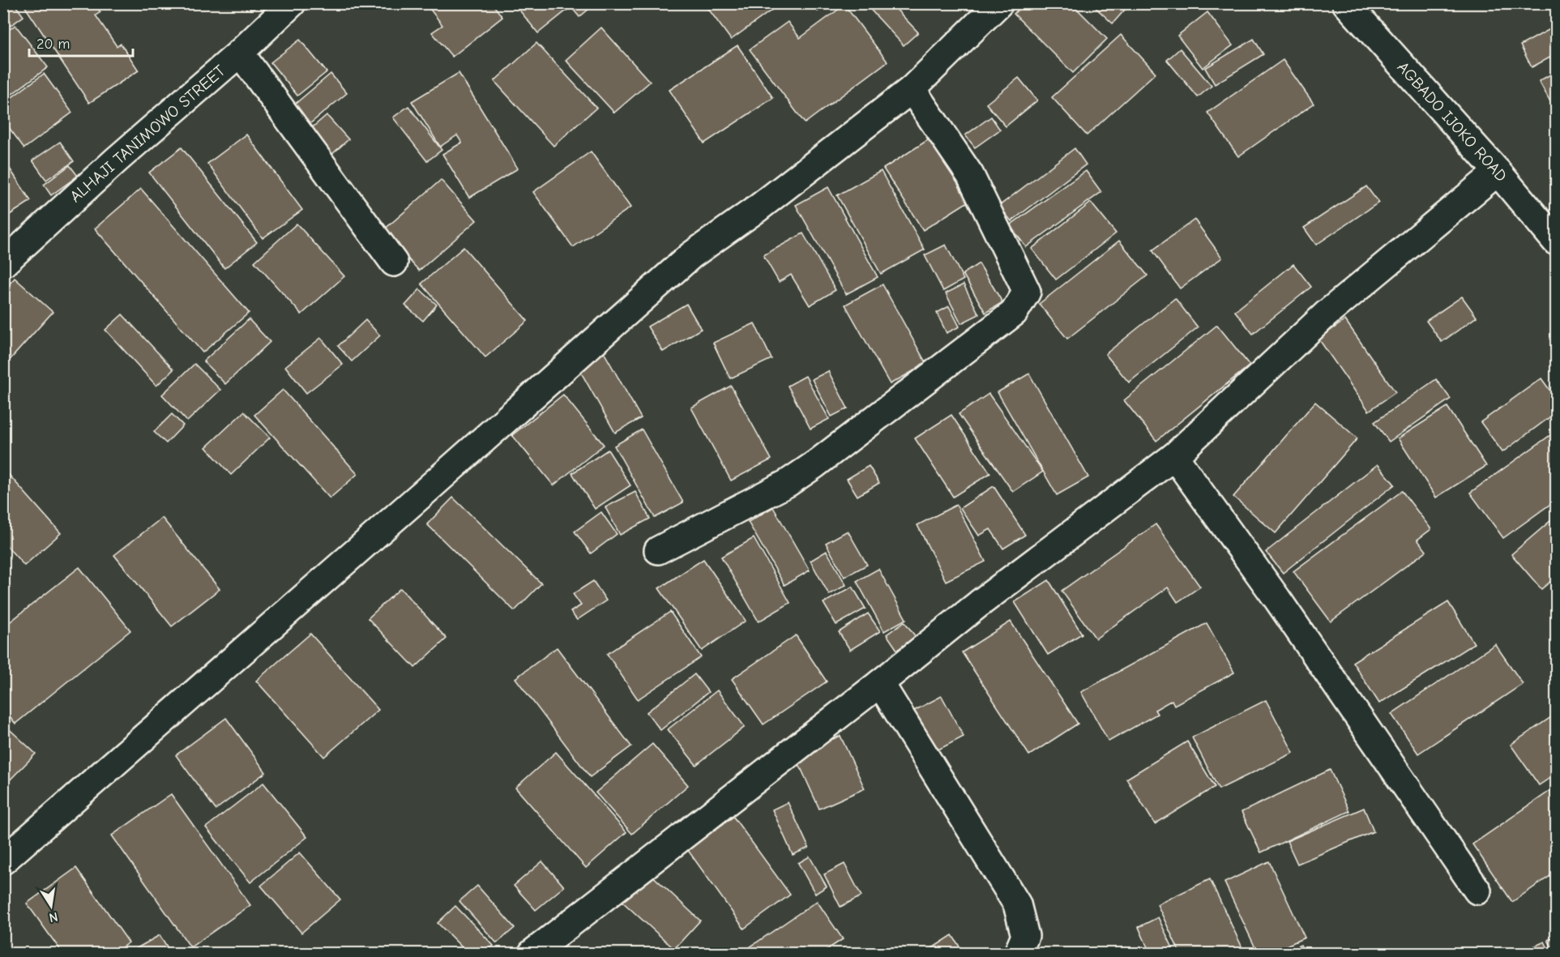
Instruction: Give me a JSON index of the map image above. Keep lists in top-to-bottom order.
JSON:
{
  "streets": {
    "street": ["AGBADO IJOKO ROAD", "ALHAJI TANIMOWO STREET"]
  },
  "scale_bar": "20 m",
  "north": "bottom"
}
